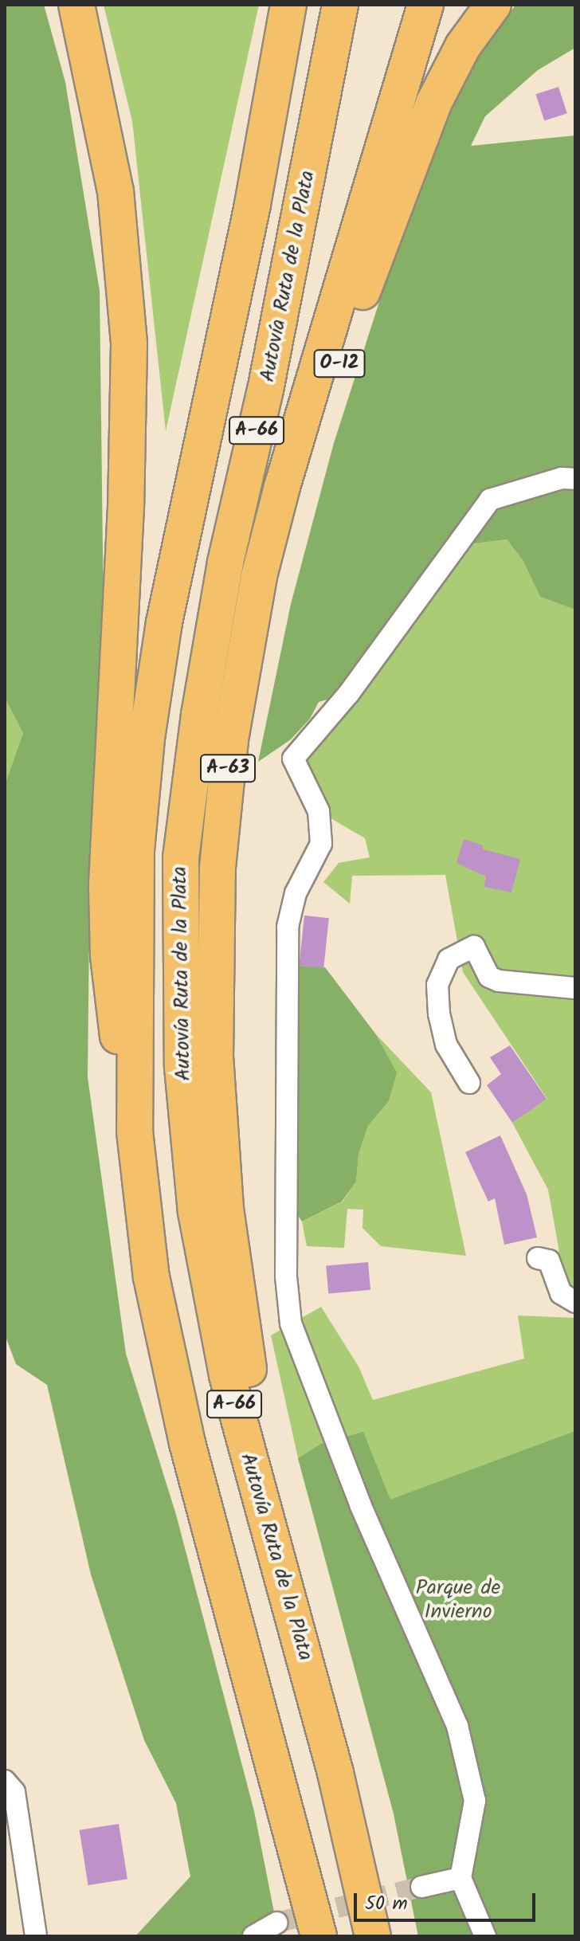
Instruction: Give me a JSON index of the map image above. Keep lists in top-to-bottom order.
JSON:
{
  "streets": {
    "highway": [
      "Autovía Ruta de la Plata",
      "O-12",
      "A-66",
      "A-63"
    ]
  },
  "crossings": [
    ["Autovía Ruta de la Plata", "A-63"],
    ["O-12", "A-63"]
  ],
  "parks": ["Parque de Invierno"],
  "scale_bar": "50 m"
}
